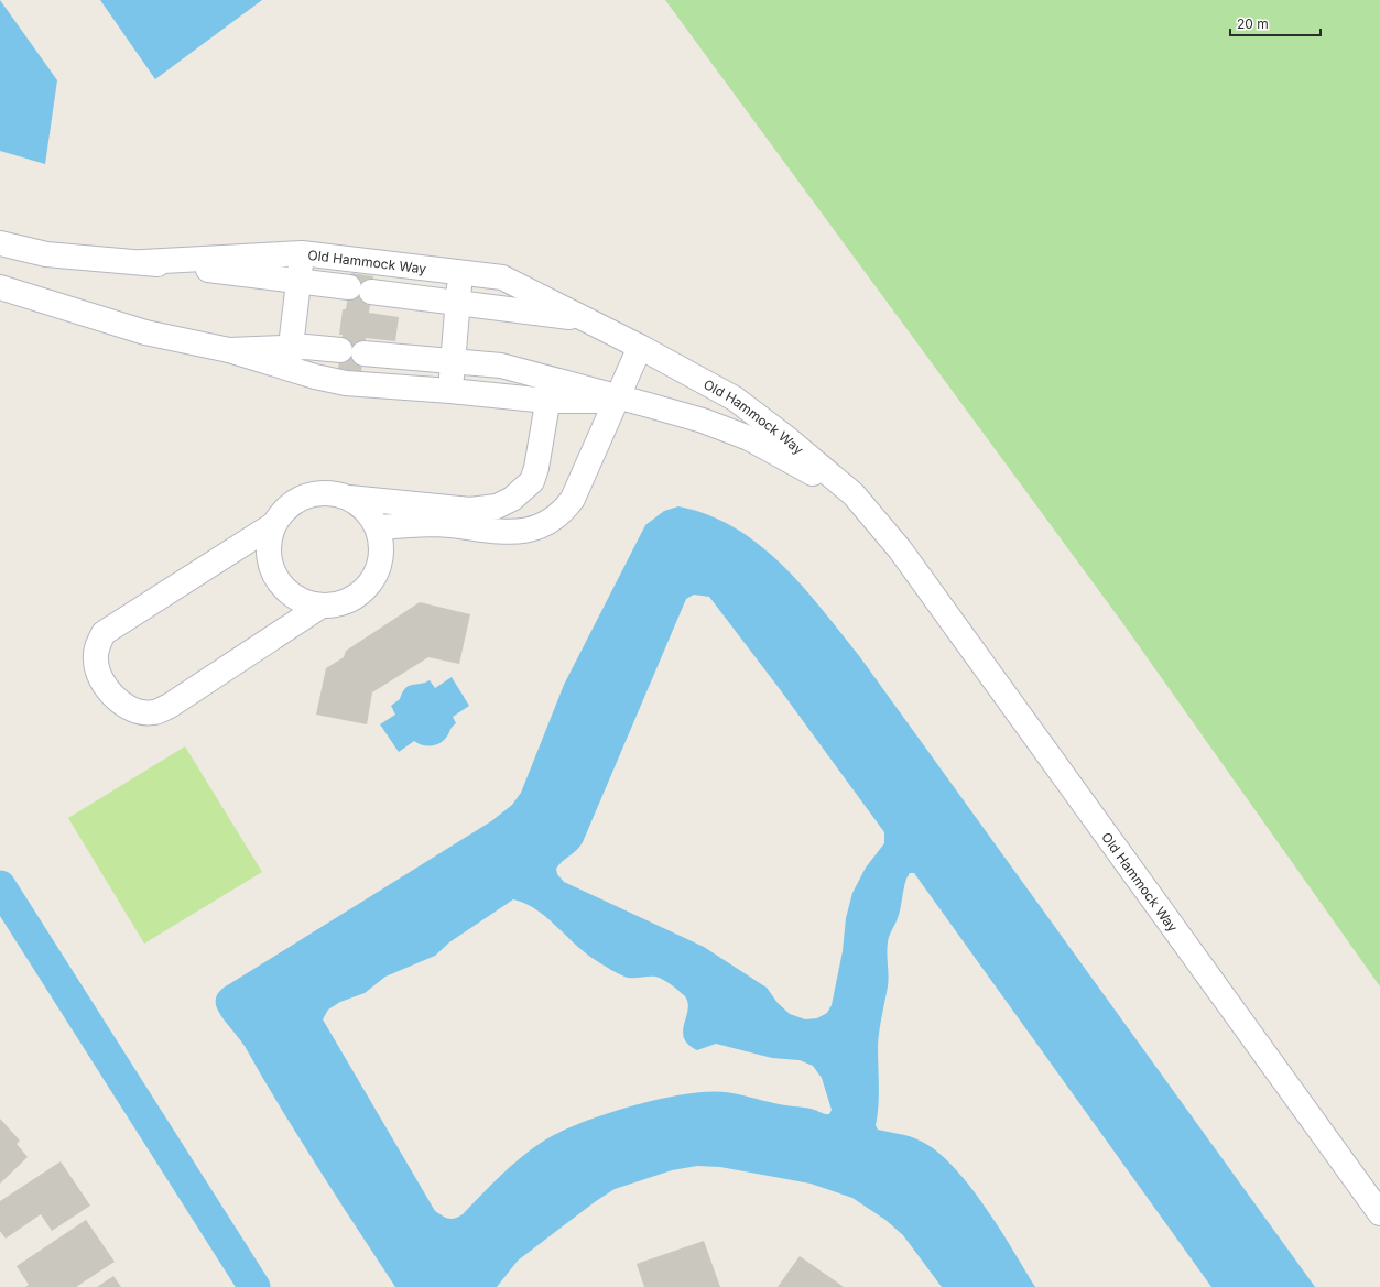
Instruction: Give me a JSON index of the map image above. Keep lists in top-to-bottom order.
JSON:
{
  "streets": {
    "street": ["Old Hammock Way"]
  },
  "scale_bar": "20 m"
}
